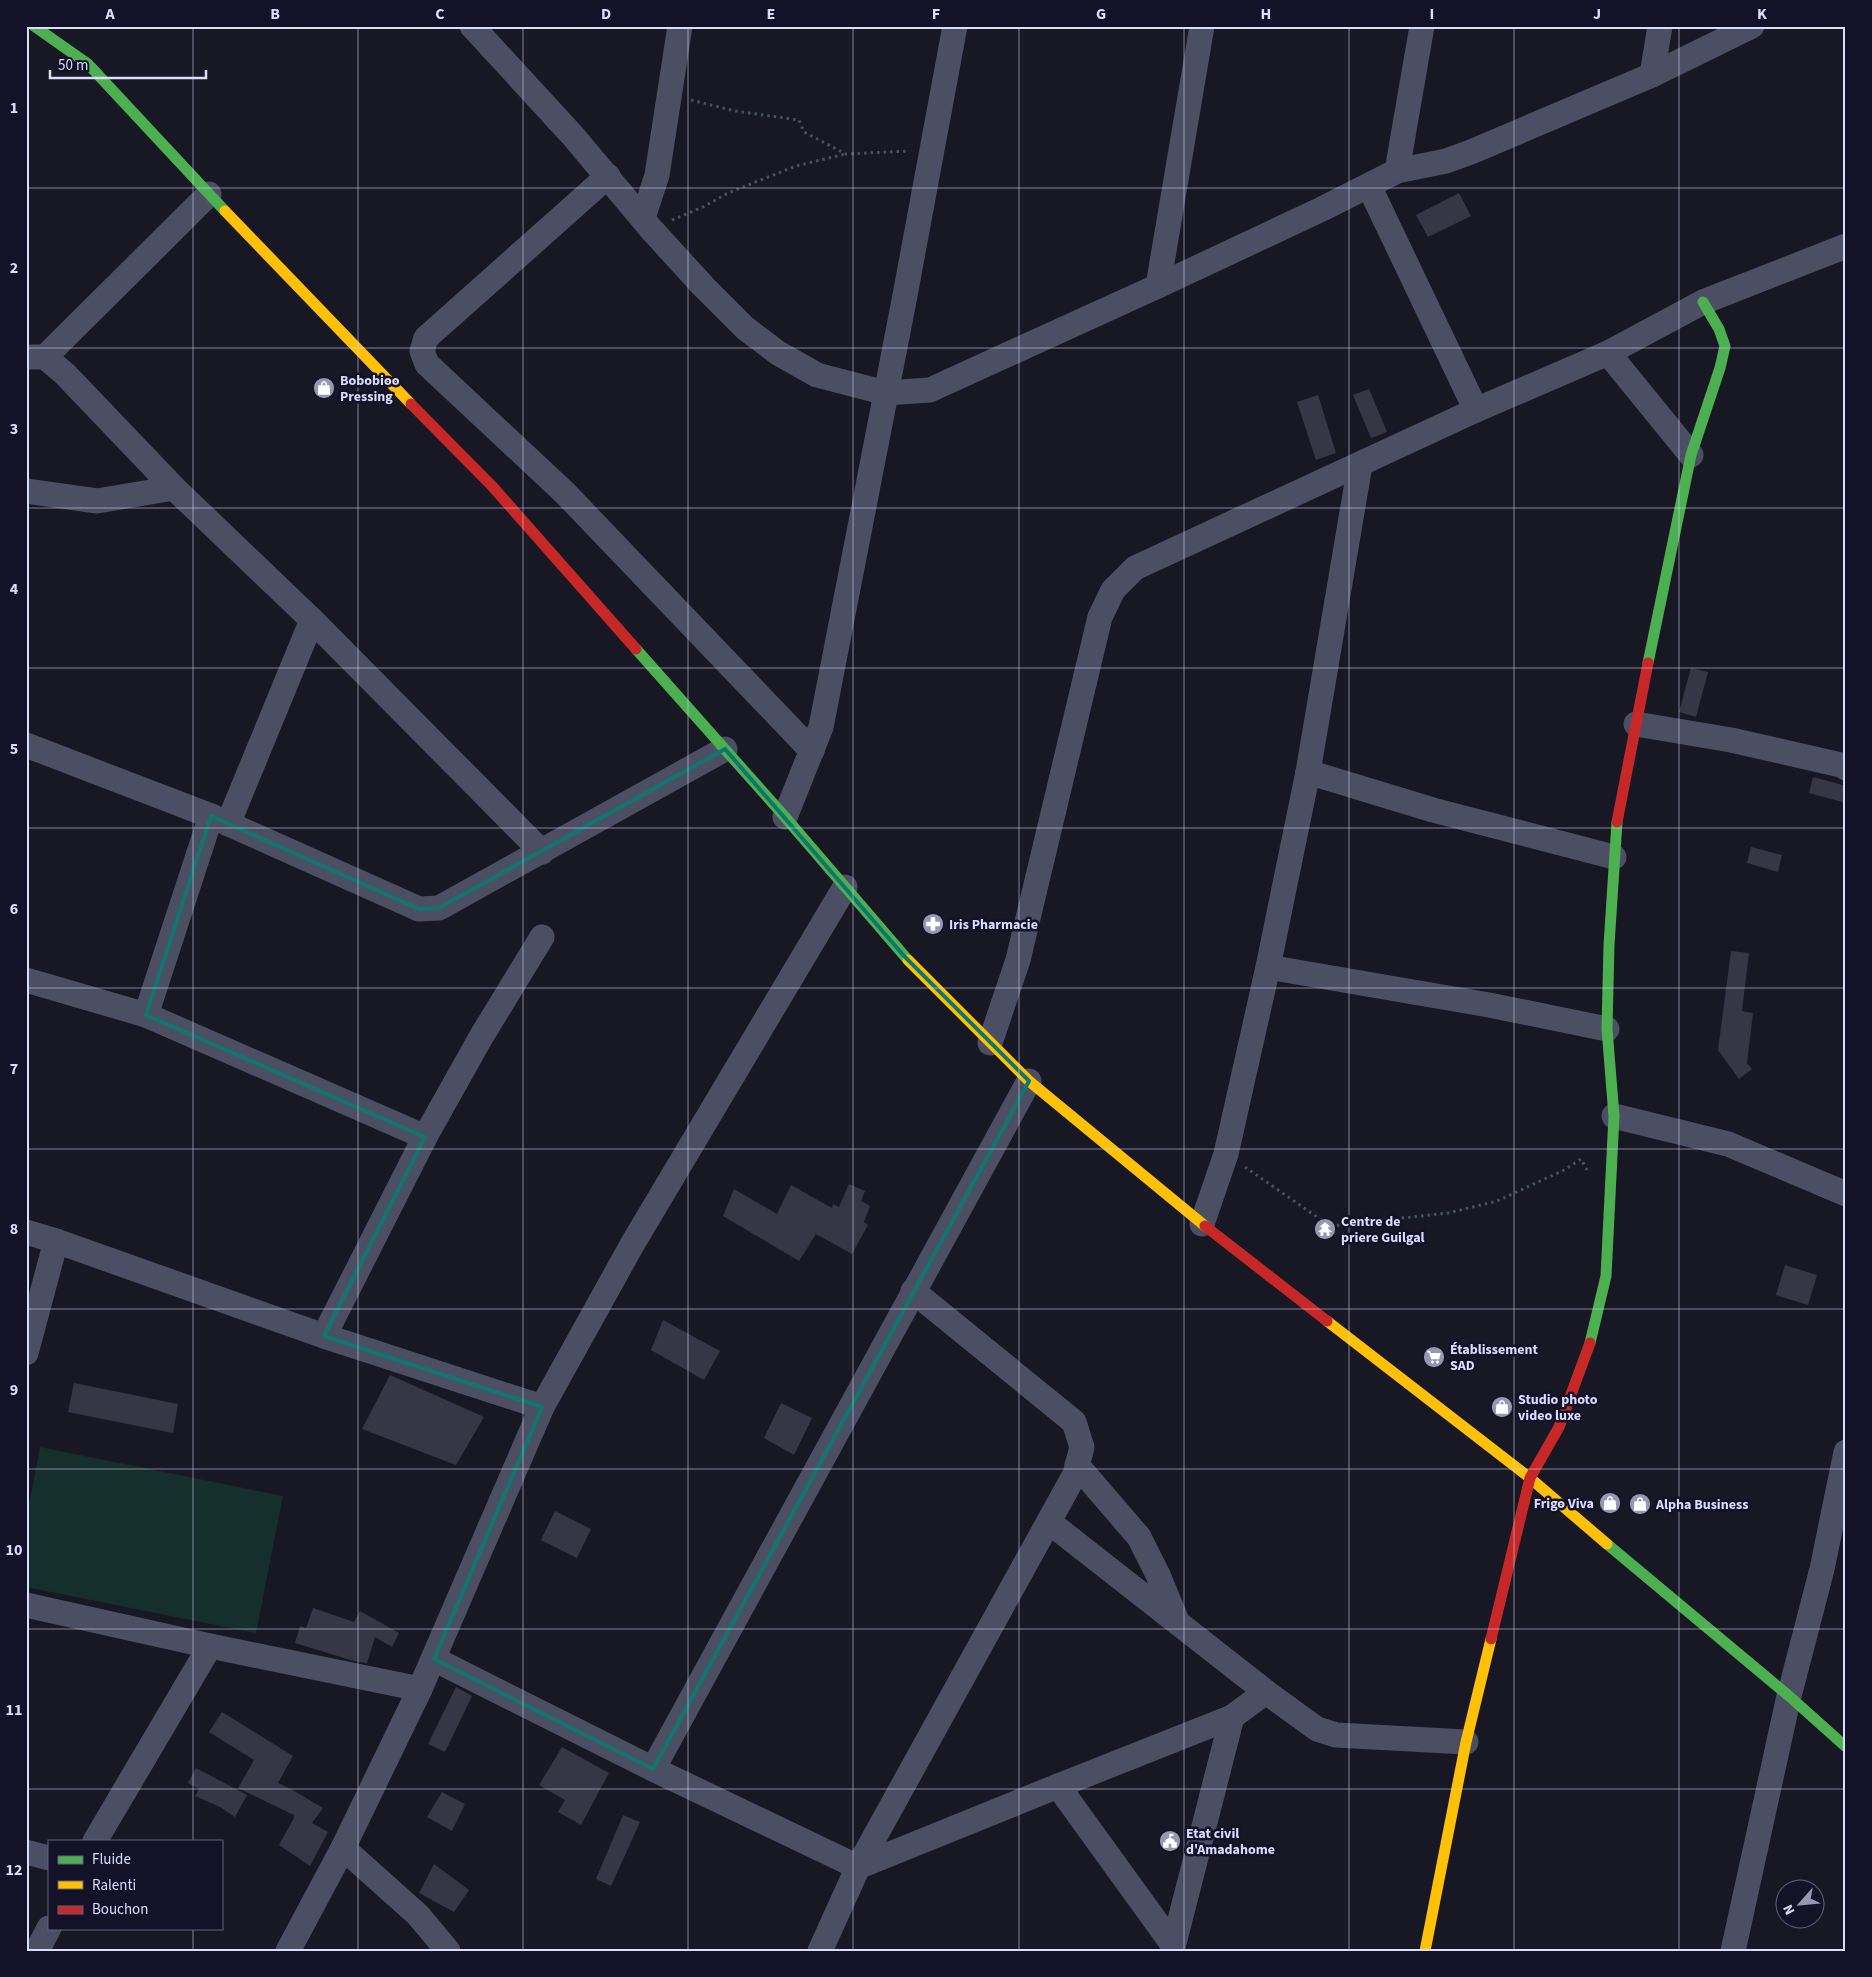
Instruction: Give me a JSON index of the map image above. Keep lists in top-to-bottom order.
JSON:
{
  "places": {
    "shop": [
      "Bobobioo Pressing",
      "Studio photo video luxe",
      "Frigo Viva",
      "Alpha Business"
    ],
    "pharmacy": ["Iris Pharmacie"],
    "temple": ["Centre de priere Guilgal"],
    "supermarket": ["Établissement SAD"],
    "public building": ["Etat civil d'Amadahome"]
  },
  "legend": ["Fluide", "Ralenti", "Bouchon"],
  "scale_bar": "50 m",
  "north": "bottom left",
  "grid": {
    "columns": [
      "A",
      "B",
      "C",
      "D",
      "E",
      "F",
      "G",
      "H",
      "I",
      "J",
      "K"
    ],
    "rows": [
      "1",
      "2",
      "3",
      "4",
      "5",
      "6",
      "7",
      "8",
      "9",
      "10",
      "11",
      "12"
    ]
  }
}
